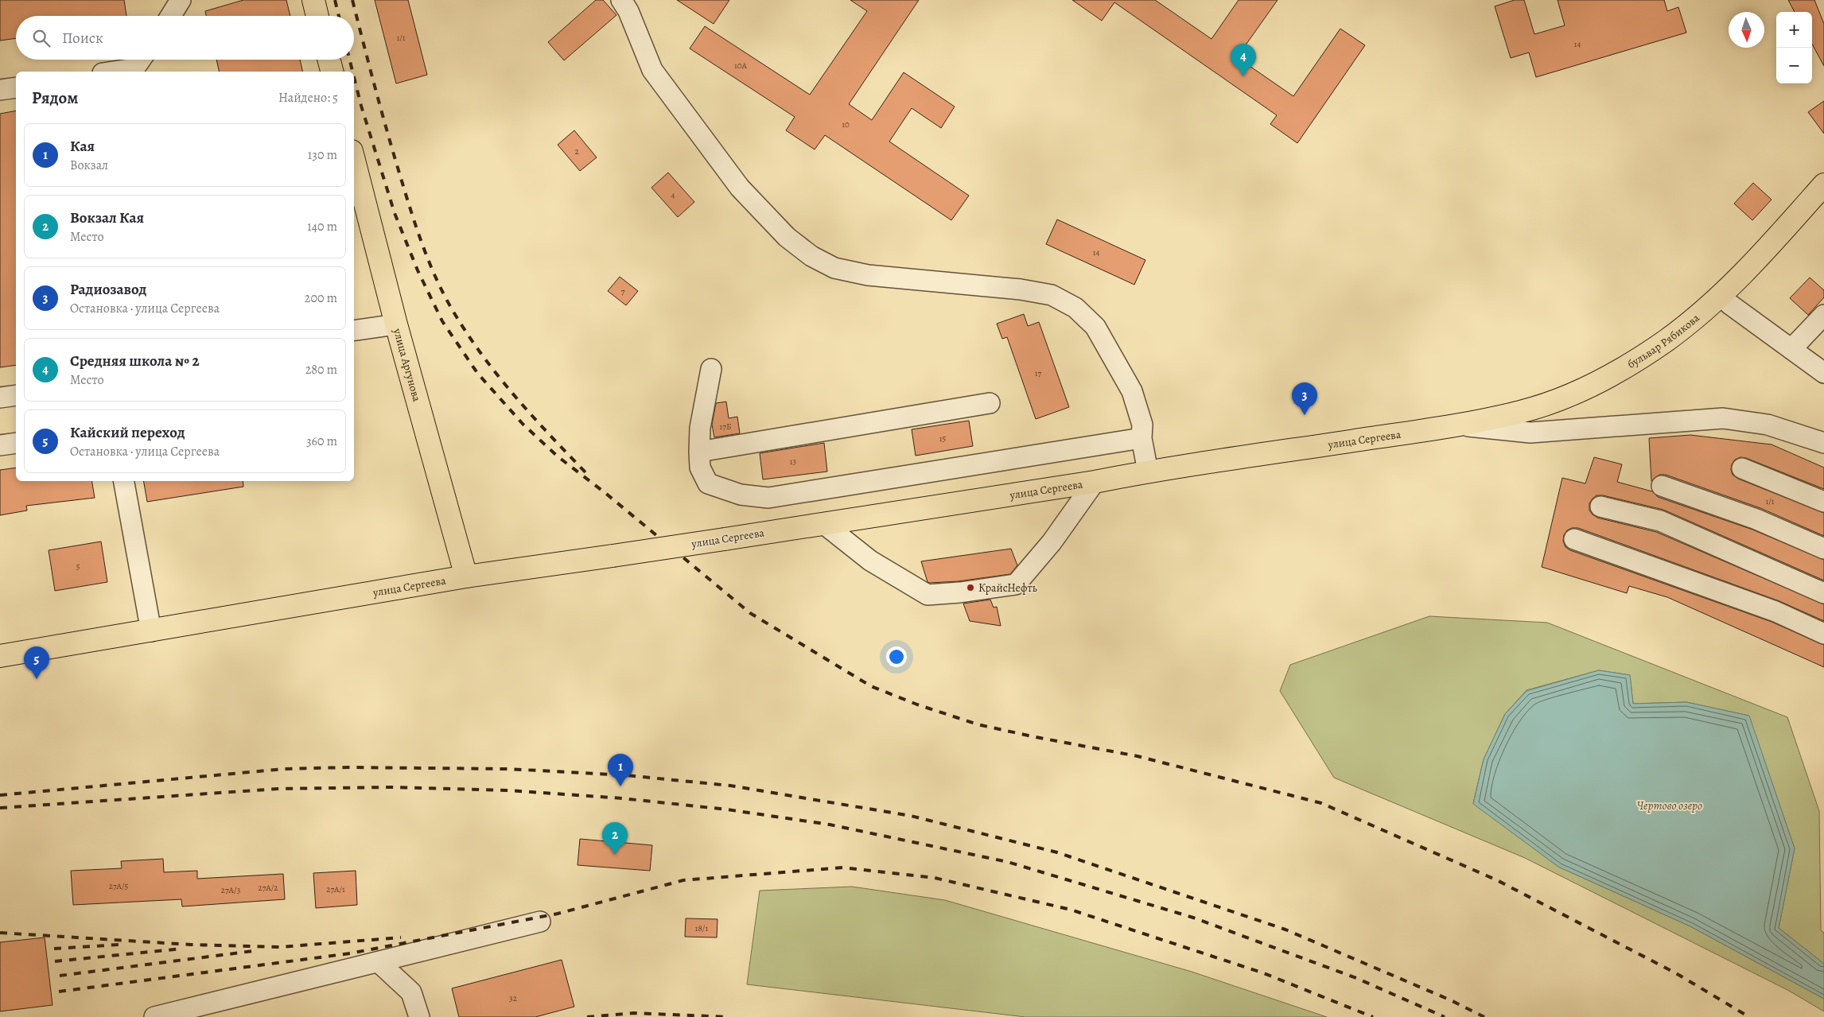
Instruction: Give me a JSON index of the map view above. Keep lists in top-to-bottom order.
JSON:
{
  "streets": {
    "main road": ["бульвар Рябикова", "улица Аргунова", "улица Сергеева"]
  },
  "crossings": [
    ["бульвар Рябикова", "улица Сергеева"],
    ["улица Аргунова", "улица Сергеева"]
  ],
  "water": ["Чертово озеро"],
  "places": ["КрайсНефть"],
  "house_numbers": [
    "1/1",
    "14",
    "10А",
    "10",
    "2",
    "4",
    "14",
    "7",
    "17",
    "17Б",
    "15",
    "13",
    "1/1",
    "5",
    "27А/5",
    "27А/2",
    "27А/1",
    "27А/3",
    "18/1",
    "32"
  ],
  "north": "bottom",
  "page": {
    "map_buttons": ["+", "−"],
    "search": "Поиск",
    "pins": [
      "4",
      "3",
      "5",
      "1",
      "2"
    ],
    "heading": ["Рядом", "Найдено: 5"],
    "list": [
      {
        "mark": "1",
        "name": "Кая",
        "note": "Вокзал",
        "value": "130 m"
      },
      {
        "mark": "2",
        "name": "Вокзал Кая",
        "note": "Место",
        "value": "140 m"
      },
      {
        "mark": "3",
        "name": "Радиозавод",
        "note": "Остановка · улица Сергеева",
        "value": "200 m"
      },
      {
        "mark": "4",
        "name": "Средняя школа № 2",
        "note": "Место",
        "value": "280 m"
      },
      {
        "mark": "5",
        "name": "Кайский переход",
        "note": "Остановка · улица Сергеева",
        "value": "360 m"
      }
    ]
  }
}
